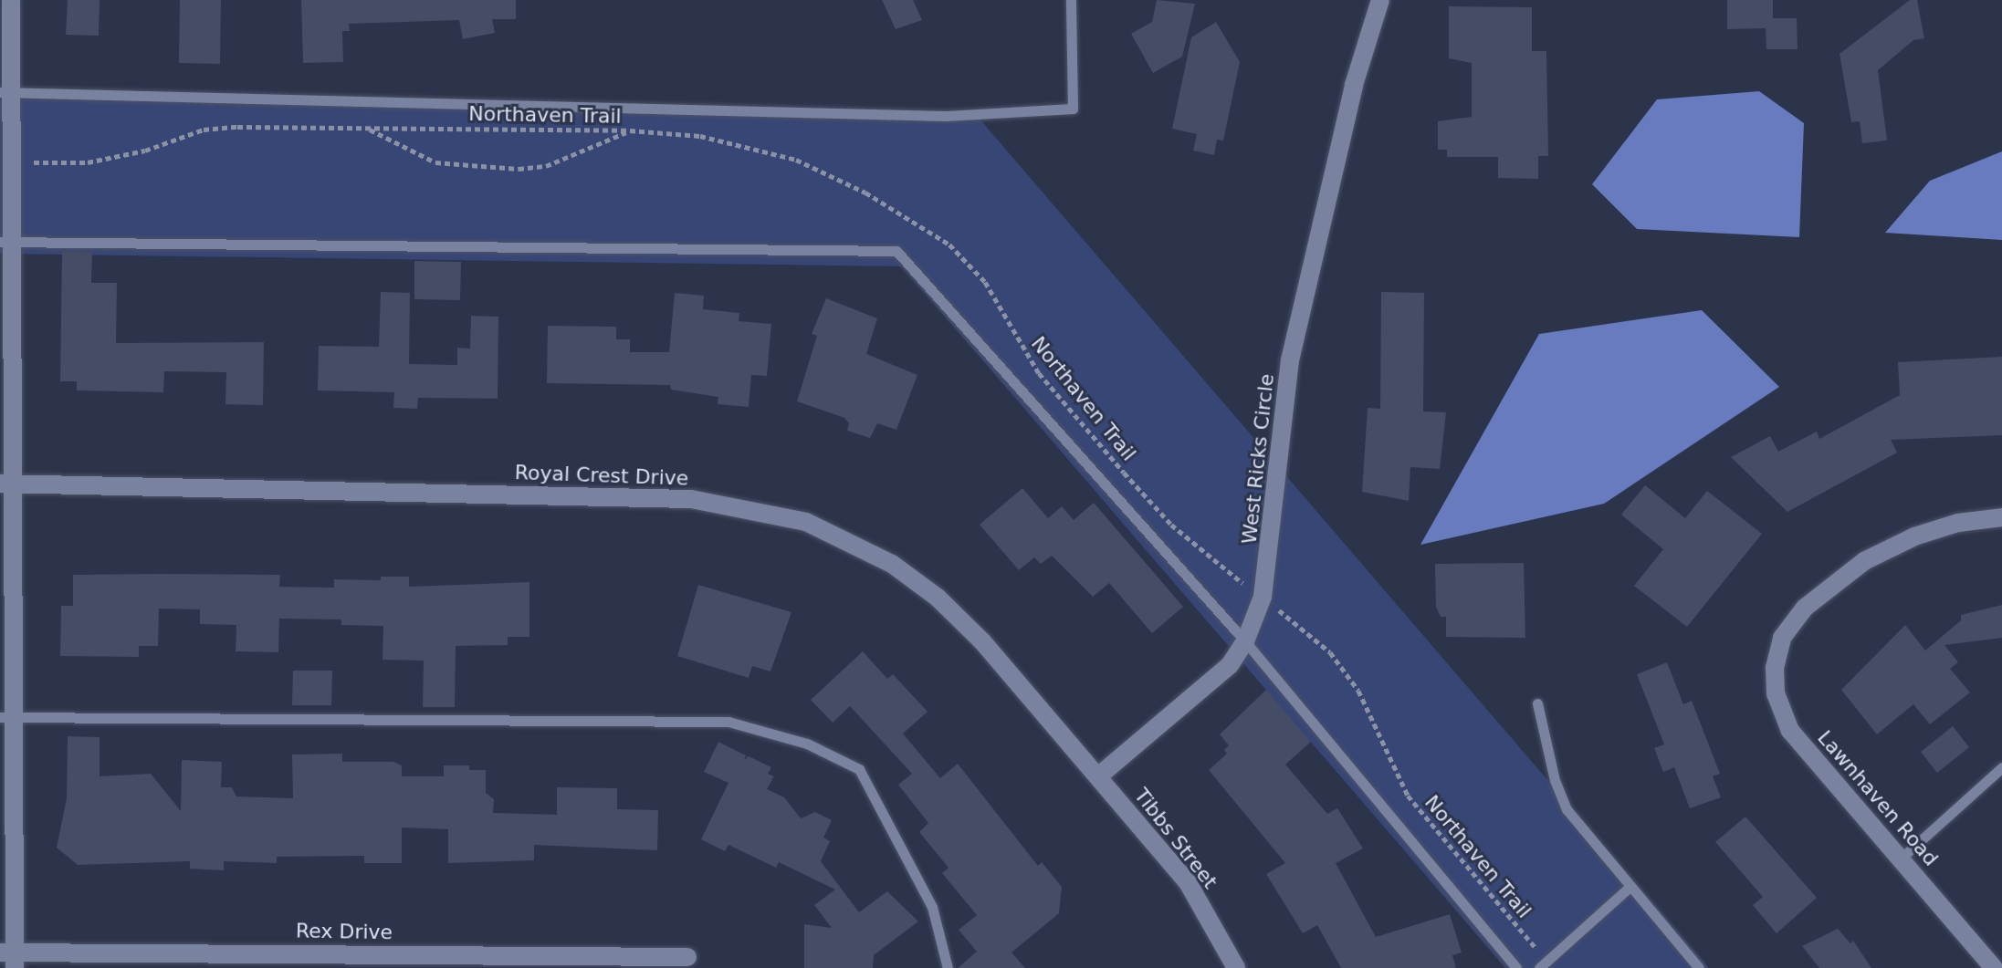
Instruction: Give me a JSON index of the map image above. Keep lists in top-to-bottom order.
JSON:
{
  "streets": {
    "street": [
      "West Ricks Circle",
      "Royal Crest Drive",
      "Lawnhaven Road",
      "Tibbs Street",
      "Rex Drive"
    ],
    "path": ["Northaven Trail"]
  },
  "crossings": [
    ["Northaven Trail", "West Ricks Circle"],
    ["West Ricks Circle", "Royal Crest Drive"],
    ["West Ricks Circle", "Tibbs Street"],
    ["Royal Crest Drive", "Tibbs Street"]
  ]
}
